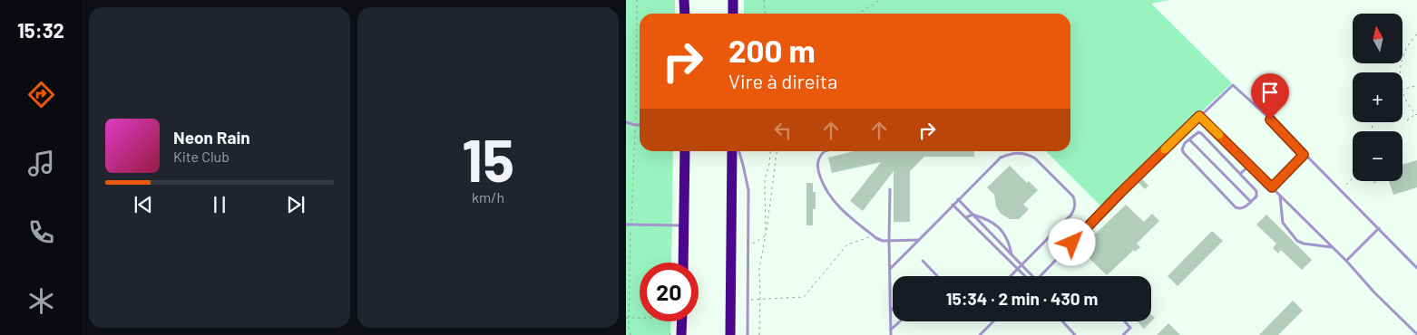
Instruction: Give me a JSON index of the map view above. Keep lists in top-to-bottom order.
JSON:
{
  "north": "top",
  "page": {
    "tabs": "15:32",
    "tile": ["15", "km/h"],
    "map_buttons": ["+", "−"],
    "turn": ["200 m", "Vire à direita"],
    "song": ["Neon Rain", "Kite Club"],
    "limit": "20",
    "trip": "15:34 · 2 min · 430 m"
  }
}
